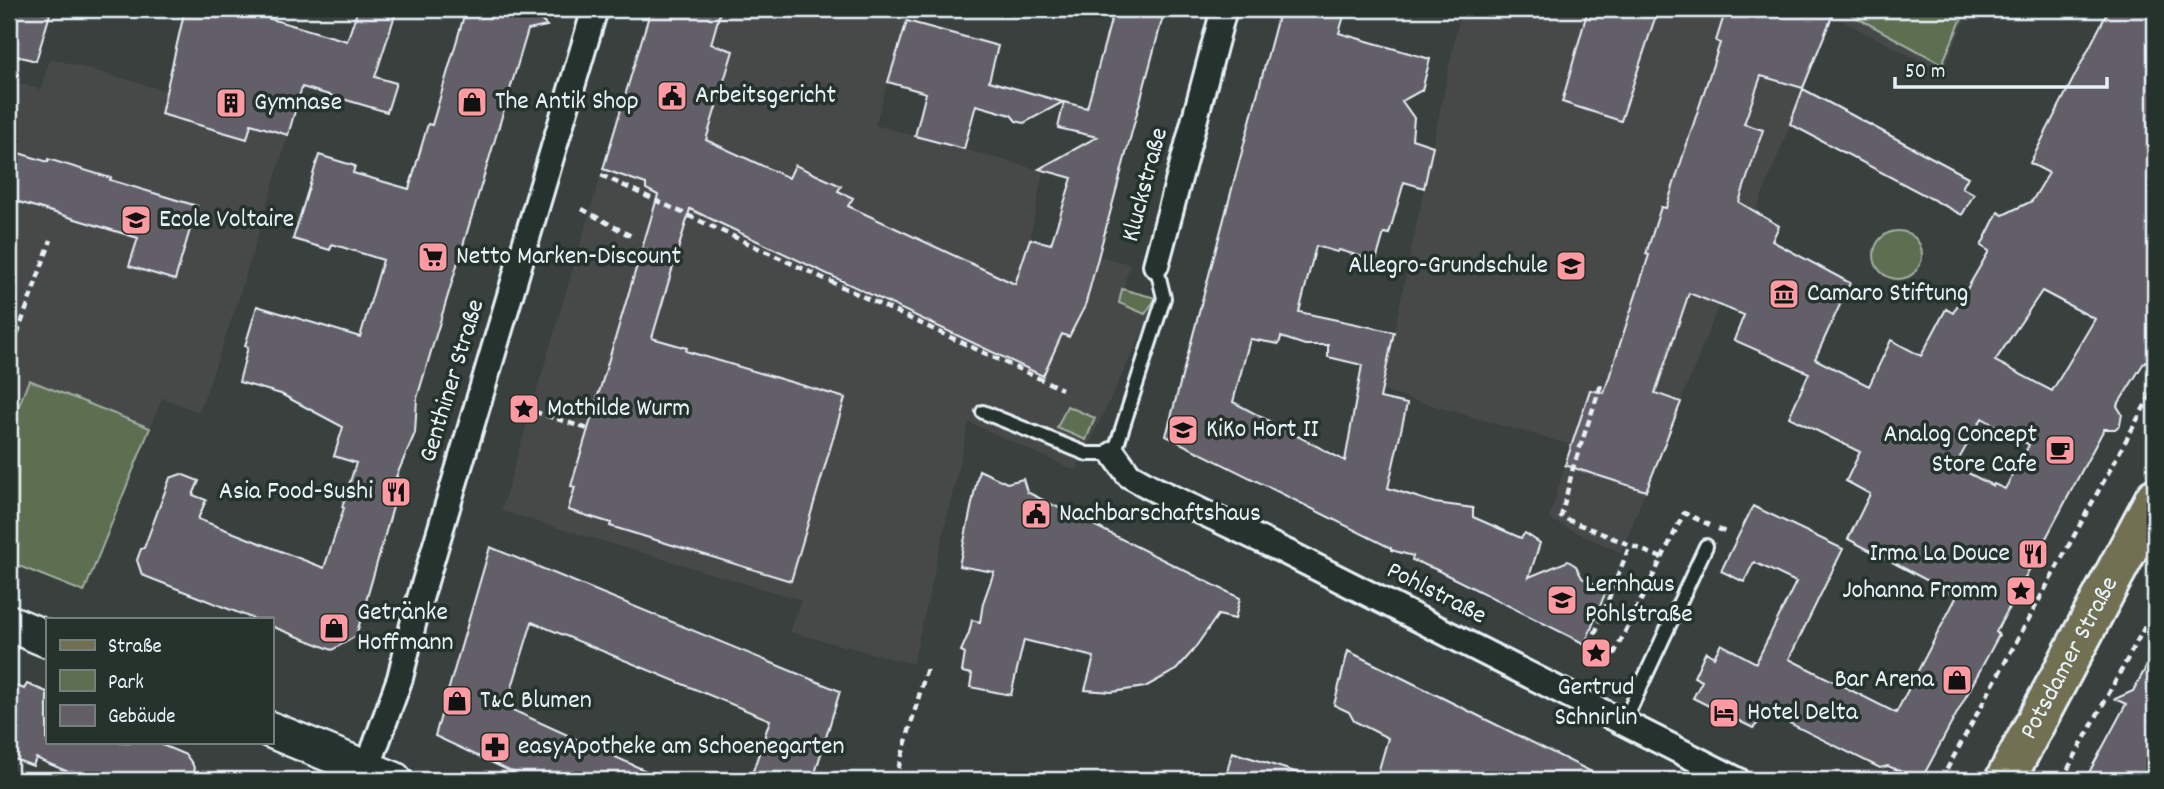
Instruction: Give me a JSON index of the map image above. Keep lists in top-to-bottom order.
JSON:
{
  "streets": {
    "main road": ["Potsdamer Straße"],
    "street": ["Kluckstraße", "Genthiner Straße", "Pohlstraße"]
  },
  "crossings": [
    ["Kluckstraße", "Pohlstraße"]
  ],
  "places": {
    "public building": ["Arbeitsgericht", "Nachbarschaftshaus"],
    "shop": [
      "The Antik Shop",
      "Getränke Hoffmann",
      "Bar Arena",
      "T&C Blumen"
    ],
    "building": ["Gymnase"],
    "school or university": [
      "Ecole Voltaire",
      "Allegro-Grundschule",
      "KiKo Hort II",
      "Lernhaus Pohlstraße"
    ],
    "supermarket": ["Netto Marken-Discount"],
    "museum": ["Camaro Stiftung"],
    "place": ["Mathilde Wurm", "Johanna Fromm", "Gertrud Schnirlin"],
    "cafe": ["Analog Concept Store Cafe"],
    "restaurant": ["Asia Food-Sushi", "Irma La Douce"],
    "hotel": ["Hotel Delta"],
    "pharmacy": ["easyApotheke am Schoenegarten"]
  },
  "legend": ["Straße", "Park", "Gebäude"],
  "scale_bar": "50 m"
}
